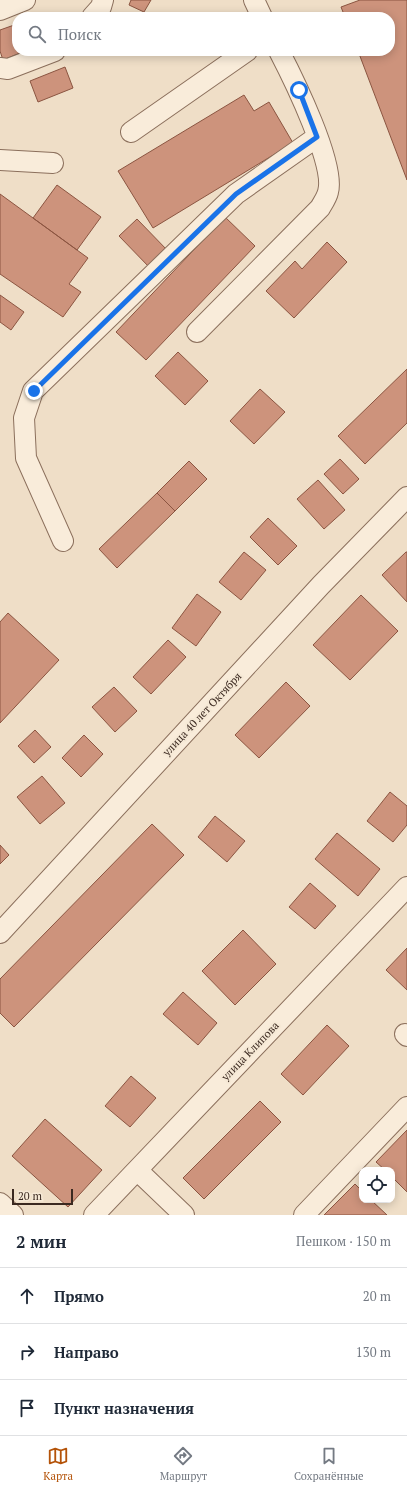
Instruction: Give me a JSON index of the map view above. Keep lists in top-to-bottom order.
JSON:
{
  "streets": {
    "street": ["улица 40 лет Октября", "улица Клипова"]
  },
  "scale_bar": "20 m",
  "page": {
    "search": "Поиск",
    "scale": "20 m",
    "heading": ["2 мин", "Пешком · 150 m"],
    "list": [
      ["Прямо", "20 m"],
      ["Направо", "130 m"],
      "Пункт назначения"
    ],
    "nav": ["Карта", "Маршрут", "Сохранённые"]
  }
}
